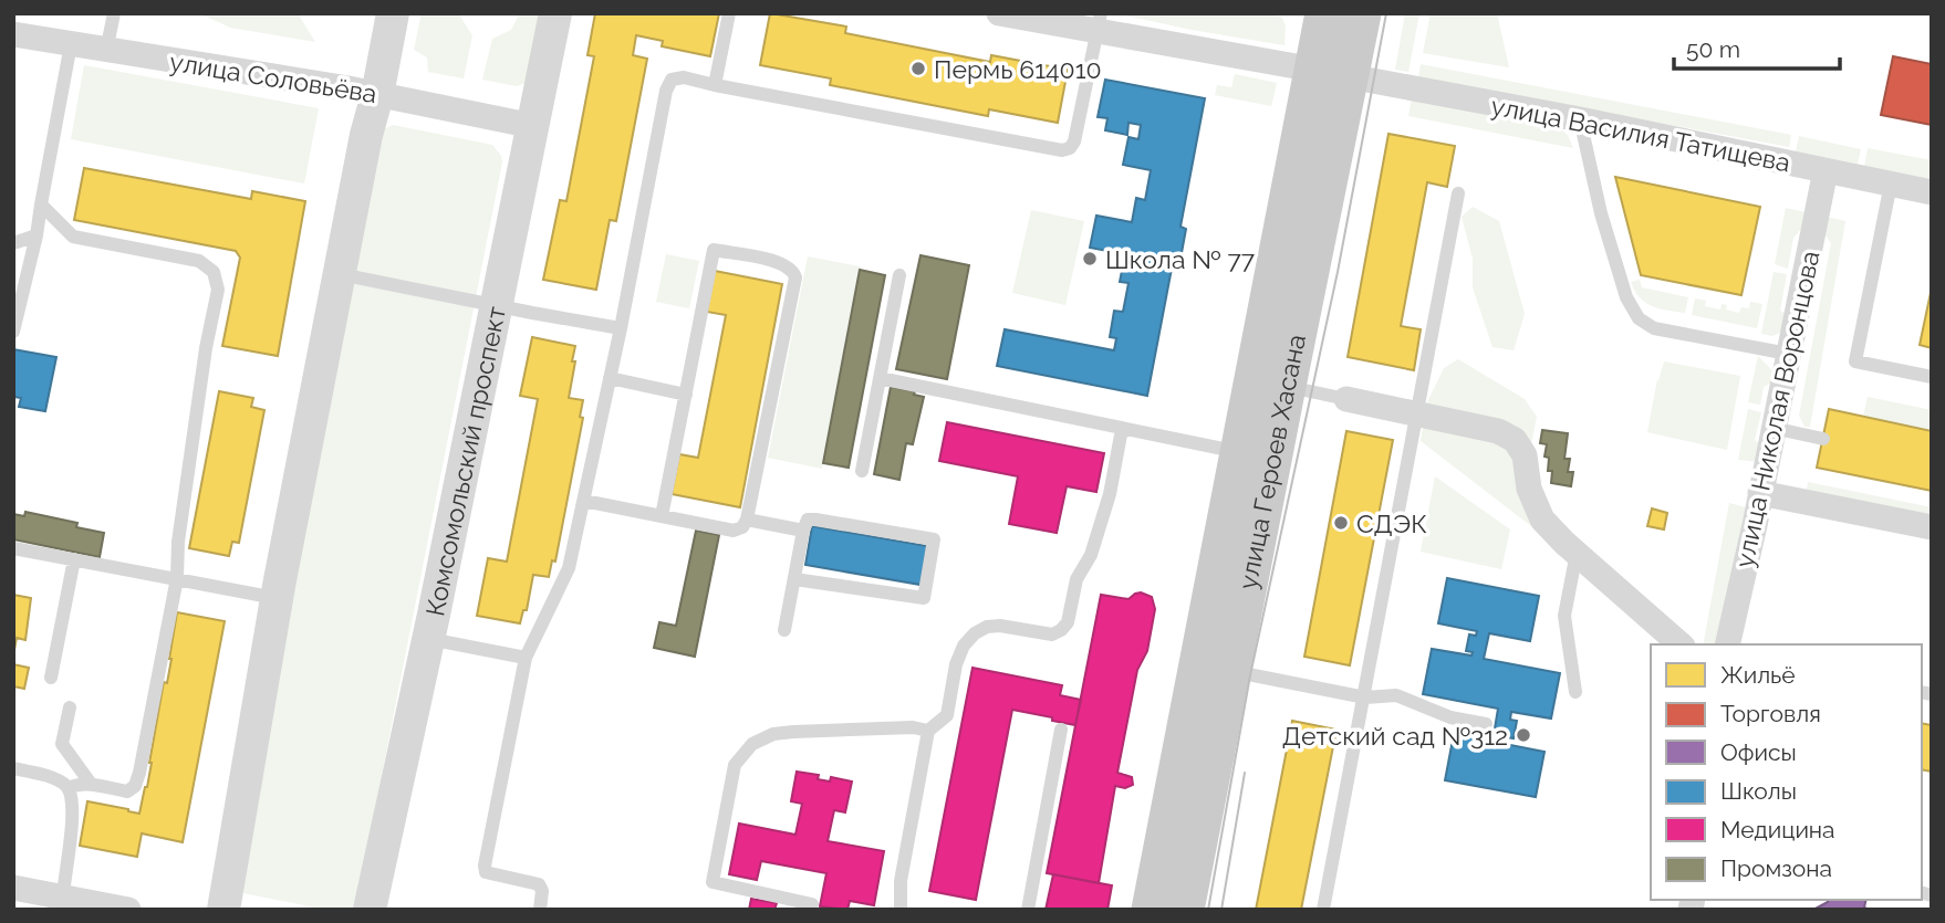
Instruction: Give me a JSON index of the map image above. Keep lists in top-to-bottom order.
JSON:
{
  "streets": {
    "main road": ["улица Героев Хасана"],
    "street": [
      "улица Соловьёва",
      "улица Василия Татищева",
      "улица Николая Воронцова",
      "Комсомольский проспект"
    ]
  },
  "crossings": [
    ["улица Соловьёва", "Комсомольский проспект"],
    ["улица Василия Татищева", "улица Николая Воронцова"],
    ["улица Василия Татищева", "улица Героев Хасана"]
  ],
  "places": [
    "Пермь 614010",
    "Школа № 77",
    "СДЭК",
    "Детский сад №312"
  ],
  "legend": [
    "Жильё",
    "Торговля",
    "Офисы",
    "Школы",
    "Медицина",
    "Промзона"
  ],
  "scale_bar": "50 m"
}
